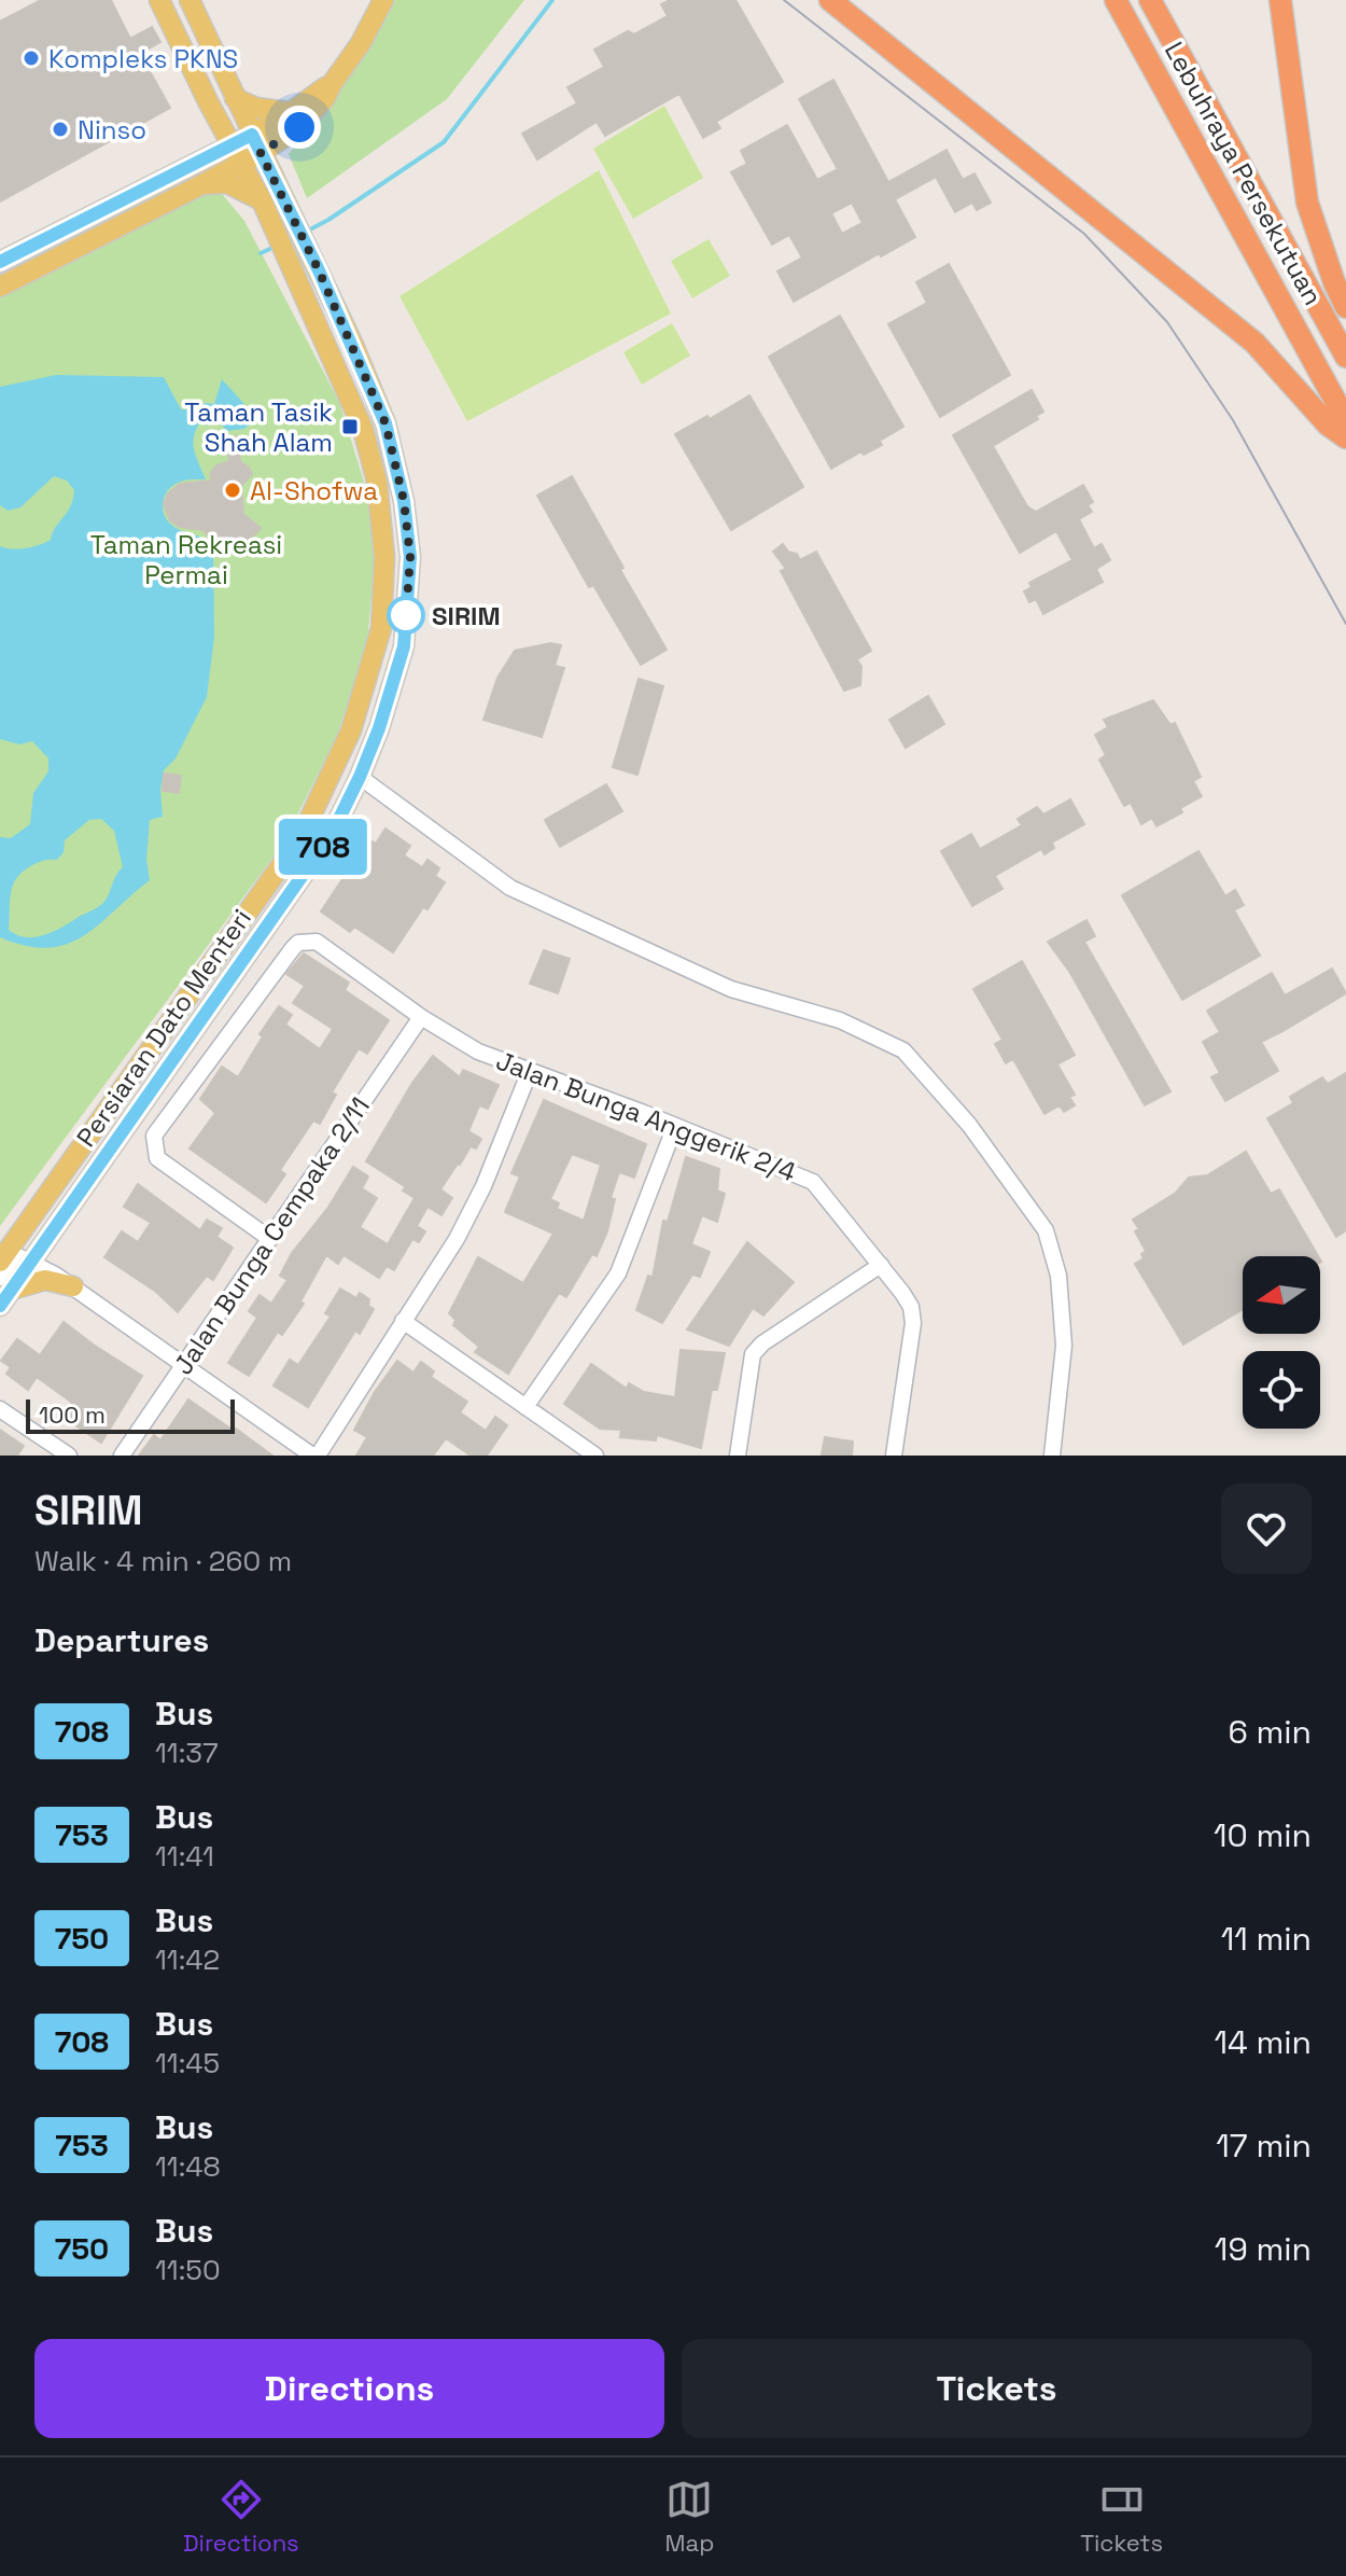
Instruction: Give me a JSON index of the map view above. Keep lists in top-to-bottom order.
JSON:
{
  "streets": {
    "highway": ["Lebuhraya Persekutuan"],
    "main road": ["Persiaran Dato Menteri"],
    "street": ["Jalan Bunga Anggerik 2/4", "Jalan Bunga Cempaka 2/11"]
  },
  "crossings": [
    ["Jalan Bunga Anggerik 2/4", "Jalan Bunga Cempaka 2/11"]
  ],
  "parks": ["Taman Rekreasi Permai"],
  "places": {
    "other": [
      "Kompleks PKNS",
      "Ninso",
      "Al-Shofwa",
      "SIRIM"
    ],
    "transit": ["Taman Tasik Shah Alam"]
  },
  "lines": ["bus line 708"],
  "scale_bar": "100 m",
  "north": "left",
  "page": {
    "on_map": "708",
    "scale": "100 m",
    "heading": [
      ["SIRIM", "Walk · 4 min · 260 m"],
      "Departures"
    ],
    "list": [
      {
        "mark": "708",
        "name": "Bus",
        "note": "11:37",
        "value": "6 min"
      },
      {
        "mark": "753",
        "name": "Bus",
        "note": "11:41",
        "value": "10 min"
      },
      {
        "mark": "750",
        "name": "Bus",
        "note": "11:42",
        "value": "11 min"
      },
      {
        "mark": "708",
        "name": "Bus",
        "note": "11:45",
        "value": "14 min"
      },
      {
        "mark": "753",
        "name": "Bus",
        "note": "11:48",
        "value": "17 min"
      },
      {
        "mark": "750",
        "name": "Bus",
        "note": "11:50",
        "value": "19 min"
      }
    ],
    "buttons": ["Directions", "Tickets"],
    "tabs": ["Directions", "Map", "Tickets"]
  }
}
